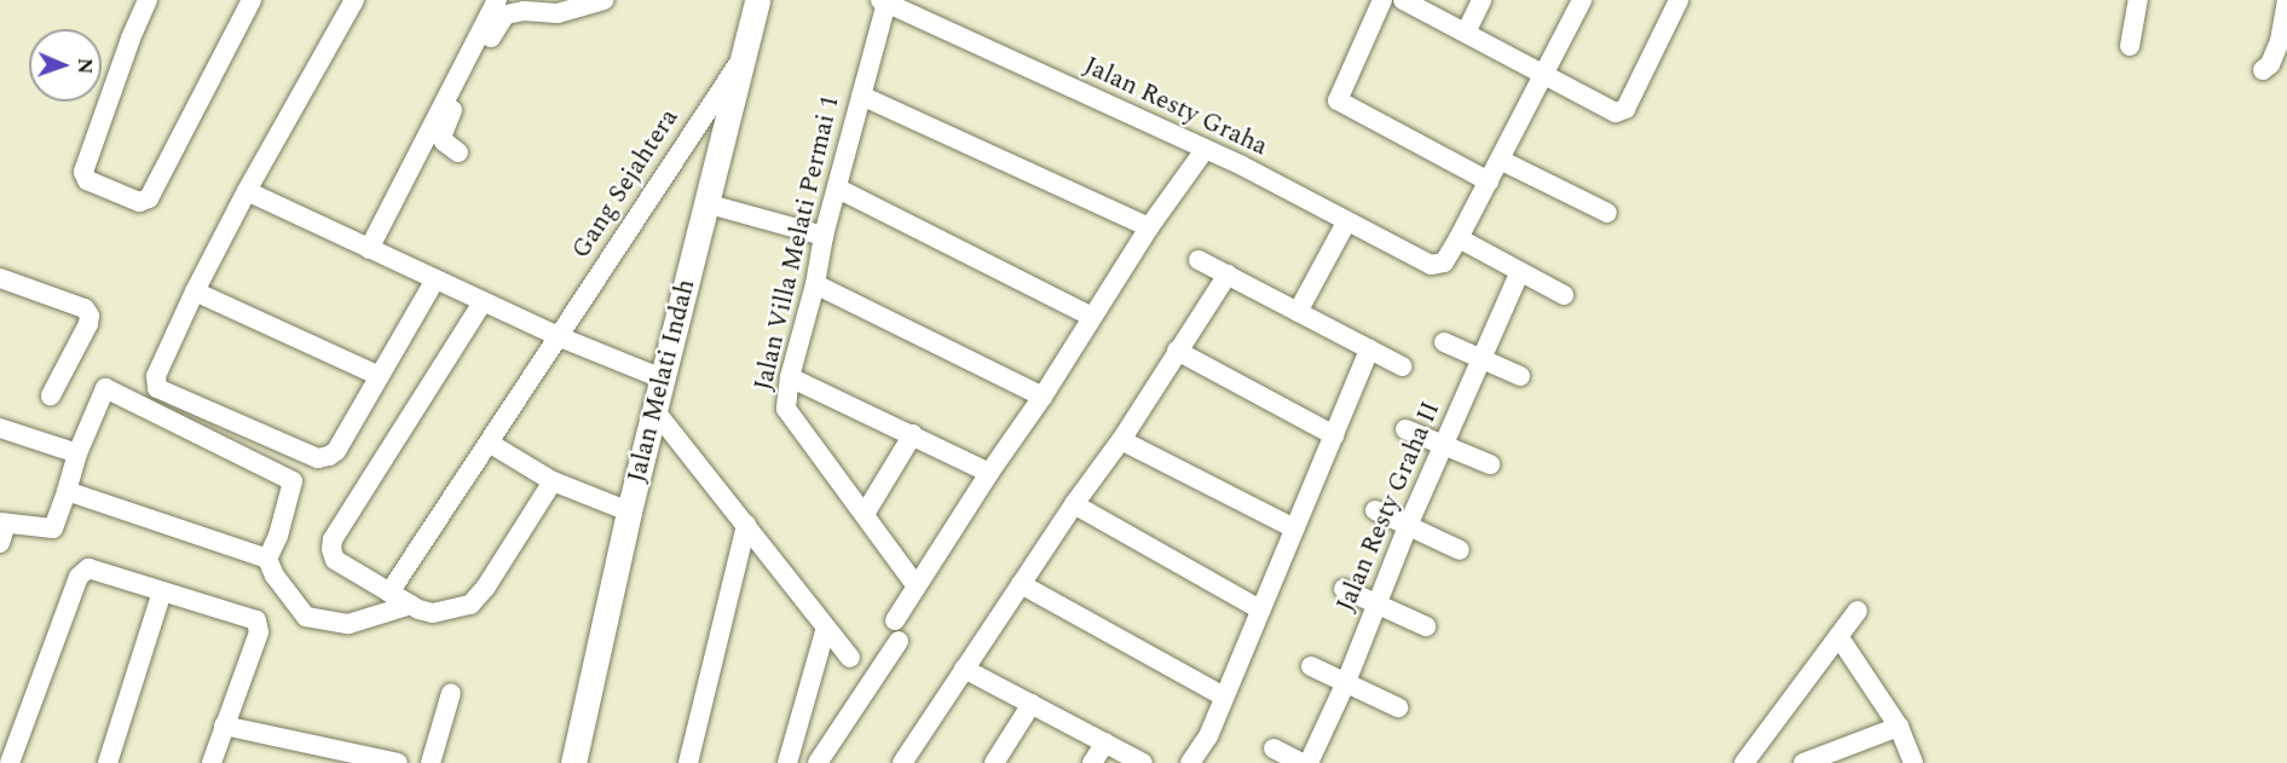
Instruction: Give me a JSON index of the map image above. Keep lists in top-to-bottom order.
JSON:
{
  "streets": {
    "main road": ["Jalan Melati Indah"],
    "street": [
      "Jalan Resty Graha",
      "Gang Sejahtera",
      "Jalan Villa Melati Permai 1",
      "Jalan Resty Graha II"
    ]
  },
  "crossings": [
    ["Jalan Resty Graha", "Jalan Villa Melati Permai 1"],
    ["Gang Sejahtera", "Jalan Melati Indah"]
  ],
  "north": "right"
}
